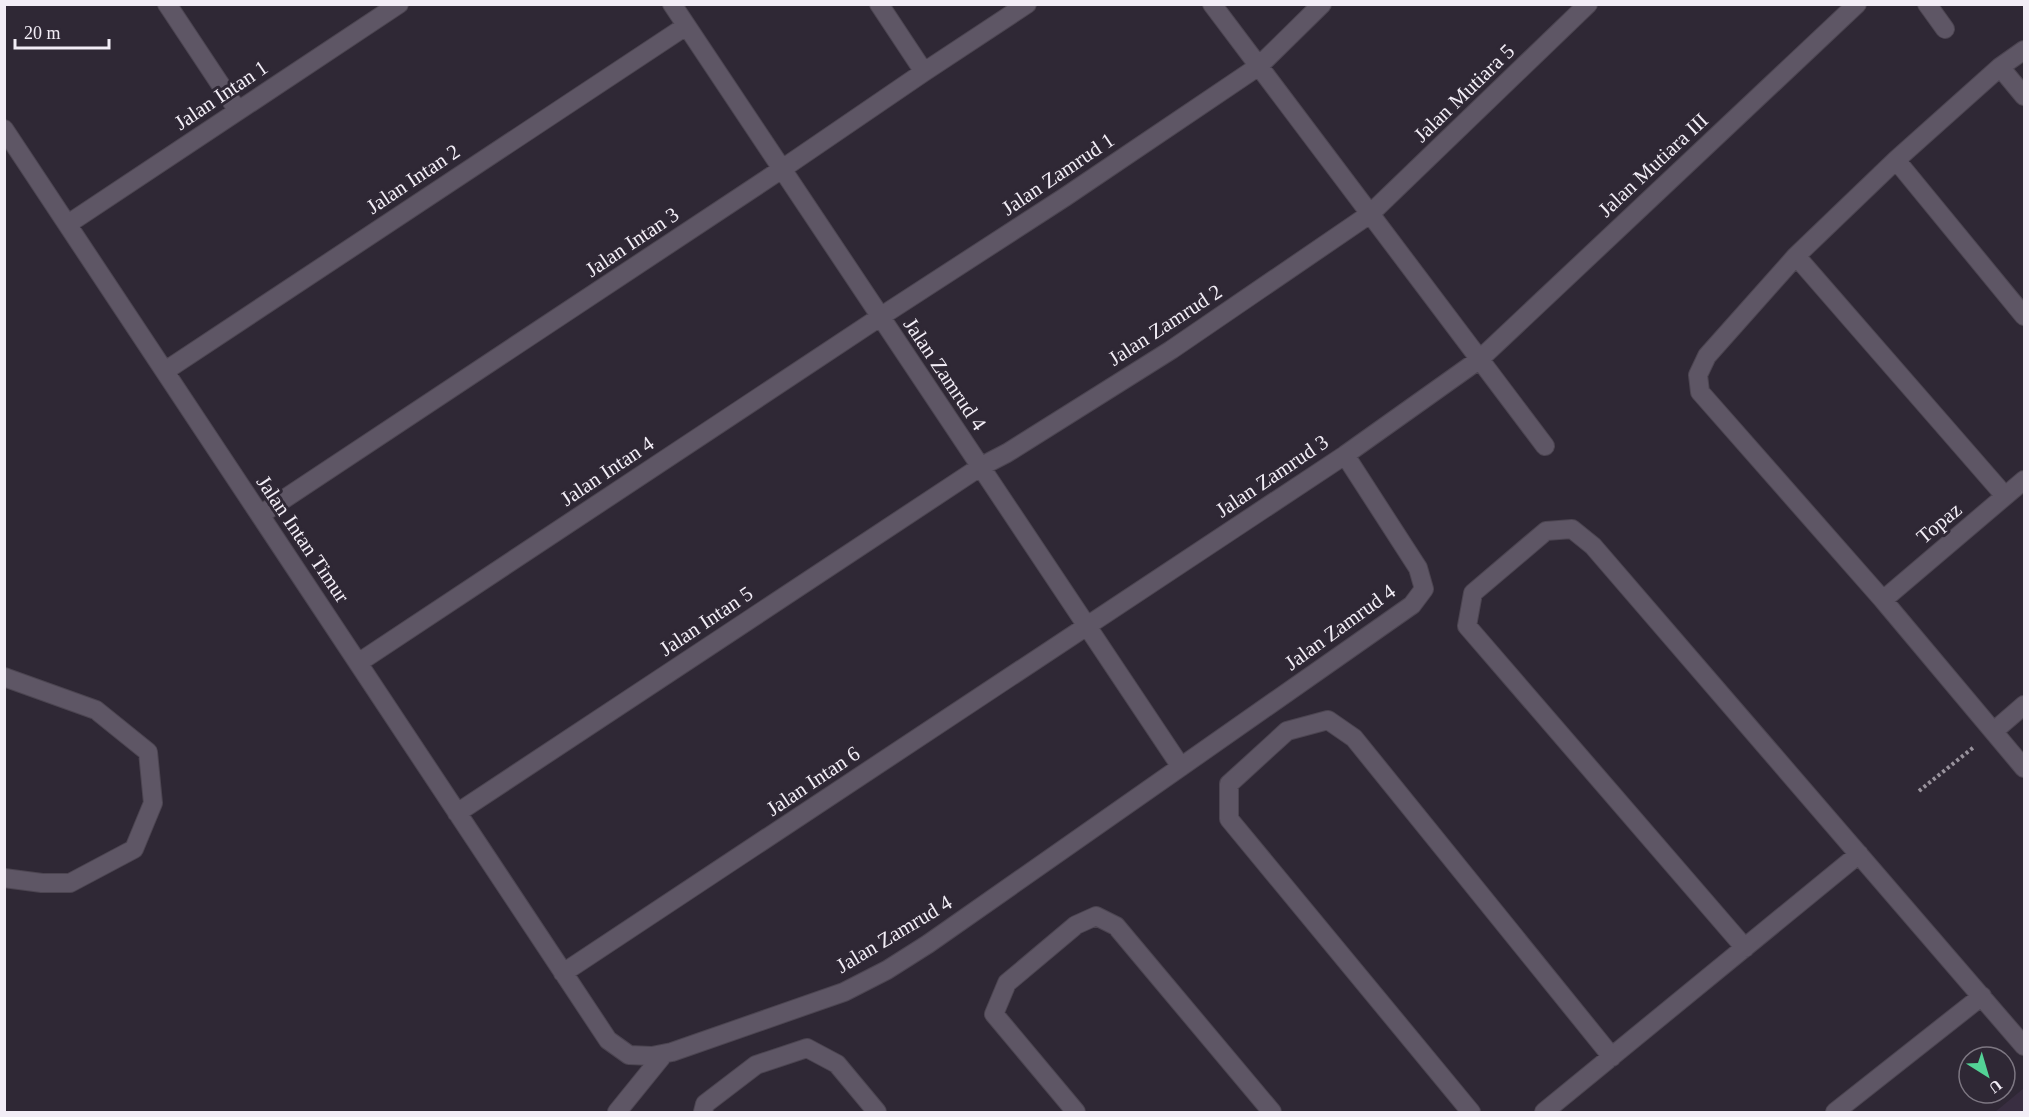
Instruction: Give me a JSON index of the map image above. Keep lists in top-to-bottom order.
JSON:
{
  "streets": {
    "street": [
      "Jalan Mutiara 5",
      "Jalan Intan 1",
      "Jalan Mutiara III",
      "Jalan Zamrud 1",
      "Jalan Intan 2",
      "Jalan Intan 3",
      "Jalan Zamrud 2",
      "Jalan Zamrud 4",
      "Jalan Intan 4",
      "Jalan Zamrud 3",
      "Topaz",
      "Jalan Intan Timur",
      "Jalan Intan 5",
      "Jalan Intan 6"
    ]
  },
  "crossings": [
    ["Jalan Mutiara 5", "Jalan Zamrud 2"],
    ["Jalan Intan 1", "Jalan Intan Timur"],
    ["Jalan Mutiara III", "Jalan Zamrud 3"],
    ["Jalan Zamrud 1", "Jalan Zamrud 4"],
    ["Jalan Zamrud 1", "Jalan Intan 4"],
    ["Jalan Intan 2", "Jalan Zamrud 4"],
    ["Jalan Intan 2", "Jalan Intan Timur"],
    ["Jalan Intan 3", "Jalan Zamrud 4"],
    ["Jalan Intan 3", "Jalan Intan Timur"],
    ["Jalan Zamrud 2", "Jalan Zamrud 4"],
    ["Jalan Zamrud 2", "Jalan Intan 5"],
    ["Jalan Zamrud 4", "Jalan Intan 4"],
    ["Jalan Zamrud 4", "Jalan Zamrud 3"],
    ["Jalan Zamrud 4", "Jalan Intan Timur"],
    ["Jalan Zamrud 4", "Jalan Intan 5"],
    ["Jalan Zamrud 4", "Jalan Intan 6"],
    ["Jalan Intan 4", "Jalan Intan Timur"],
    ["Jalan Zamrud 3", "Jalan Intan 6"],
    ["Jalan Intan Timur", "Jalan Intan 5"],
    ["Jalan Intan Timur", "Jalan Intan 6"]
  ],
  "scale_bar": "20 m",
  "north": "bottom right"
}
